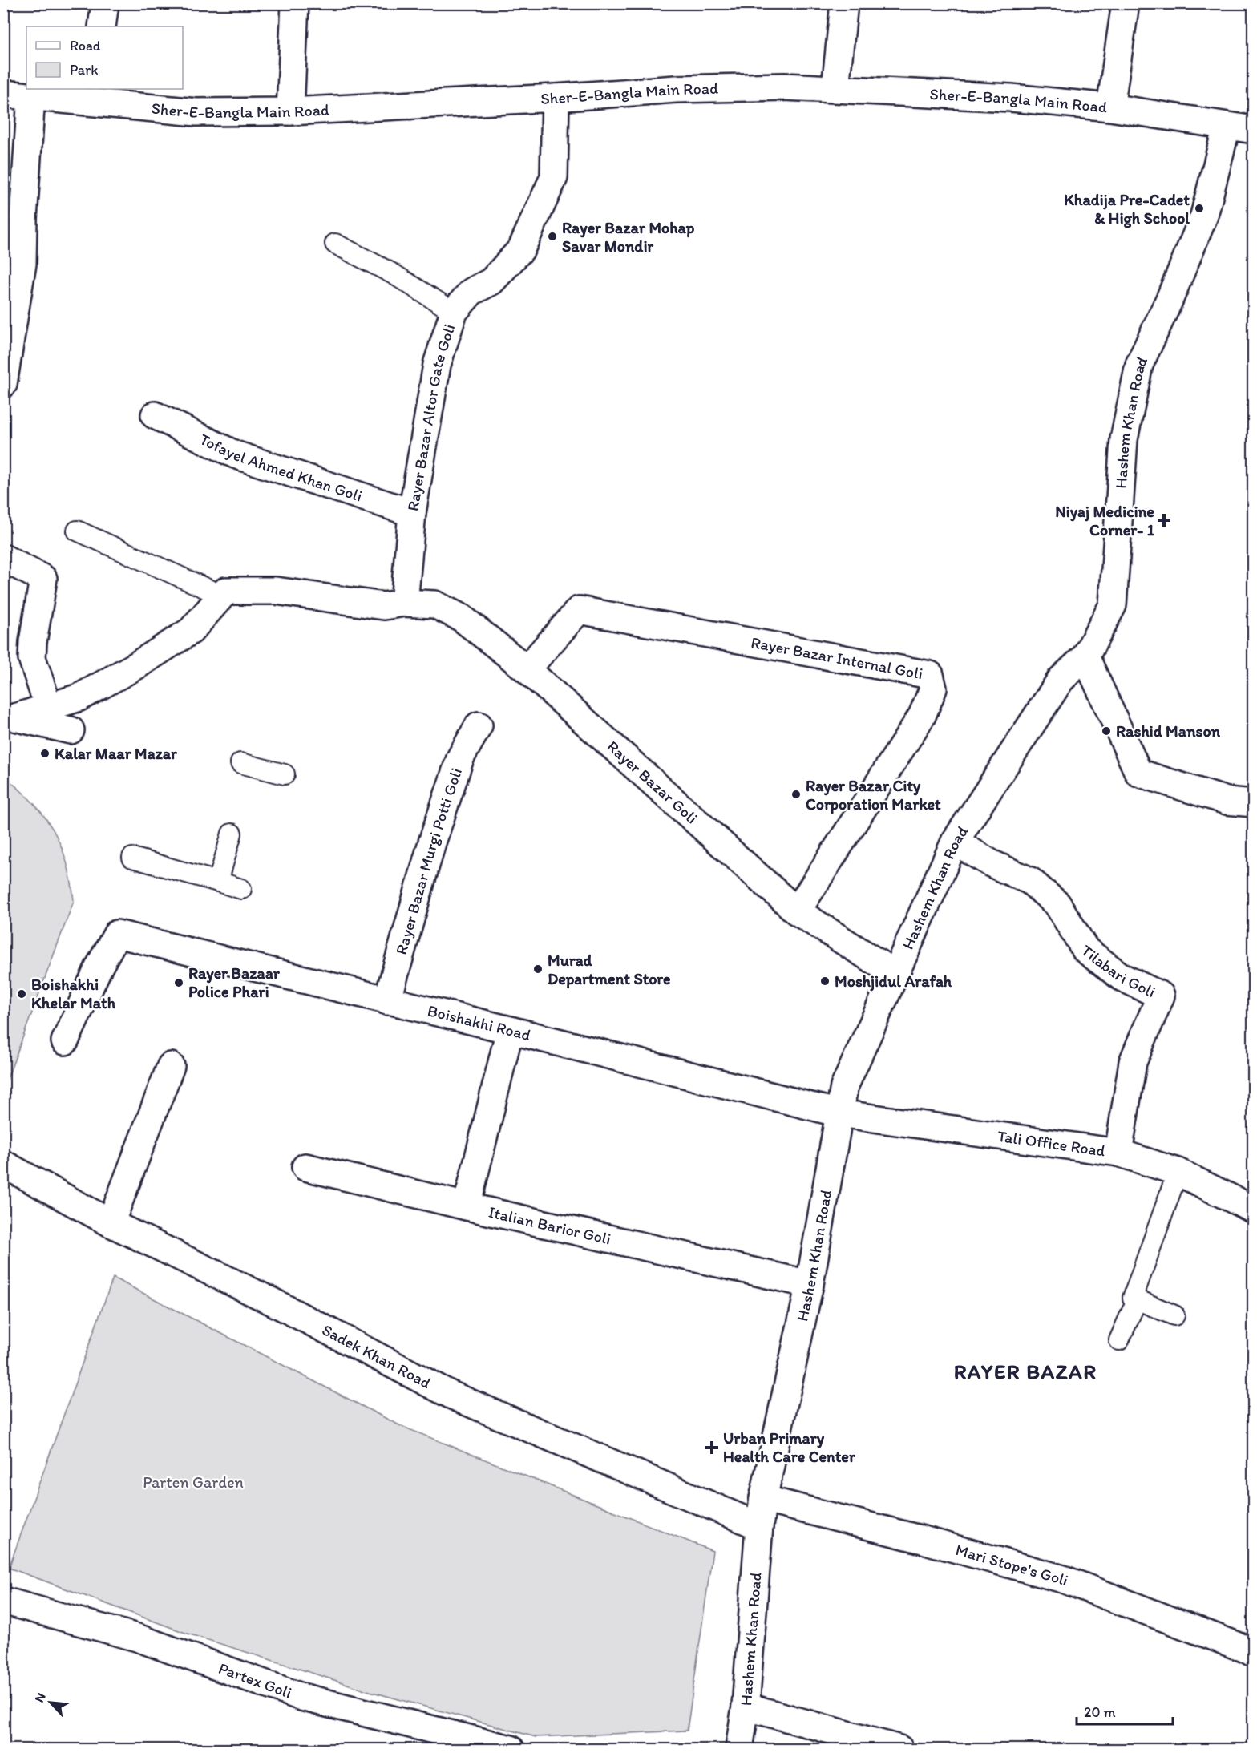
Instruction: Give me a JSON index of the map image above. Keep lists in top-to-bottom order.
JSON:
{
  "streets": {
    "street": [
      "Sher-E-Bangla Main Road",
      "Rayer Bazar Altor Gate Goli",
      "Hashem Khan Road",
      "Tofayel Ahmed Khan Goli",
      "Rayer Bazar Internal Goli",
      "Rayer Bazar Goli",
      "Rayer Bazar Murgi Potti Goli",
      "Tilabari Goli",
      "Boishakhi Road",
      "Tali Office Road",
      "Italian Barior Goli",
      "Sadek Khan Road",
      "Mari Stope's Goli",
      "Partex Goli"
    ]
  },
  "crossings": [
    ["Sher-E-Bangla Main Road", "Rayer Bazar Altor Gate Goli"],
    ["Sher-E-Bangla Main Road", "Hashem Khan Road"],
    ["Rayer Bazar Altor Gate Goli", "Tofayel Ahmed Khan Goli"],
    ["Rayer Bazar Altor Gate Goli", "Rayer Bazar Goli"],
    ["Hashem Khan Road", "Rayer Bazar Goli"],
    ["Hashem Khan Road", "Tilabari Goli"],
    ["Hashem Khan Road", "Boishakhi Road"],
    ["Hashem Khan Road", "Tali Office Road"],
    ["Hashem Khan Road", "Italian Barior Goli"],
    ["Hashem Khan Road", "Sadek Khan Road"],
    ["Hashem Khan Road", "Mari Stope's Goli"],
    ["Rayer Bazar Internal Goli", "Rayer Bazar Goli"],
    ["Rayer Bazar Murgi Potti Goli", "Boishakhi Road"],
    ["Tilabari Goli", "Tali Office Road"],
    ["Boishakhi Road", "Tali Office Road"],
    ["Boishakhi Road", "Italian Barior Goli"]
  ],
  "districts": ["RAYER BAZAR"],
  "parks": ["Parten Garden"],
  "places": {
    "other": [
      "Khadija Pre-Cadet & High School",
      "Rayer Bazar Mohap Savar Mondir",
      "Rashid Manson",
      "Kalar Maar Mazar",
      "Rayer Bazar City Corporation Market",
      "Murad Department Store",
      "Moshjidul Arafah",
      "Rayer Bazaar Police Phari",
      "Boishakhi Khelar Math"
    ],
    "health": ["Niyaj Medicine Corner- 1", "Urban Primary Health Care Center"]
  },
  "legend": ["Road", "Park"],
  "scale_bar": "20 m",
  "north": "top left"
}
